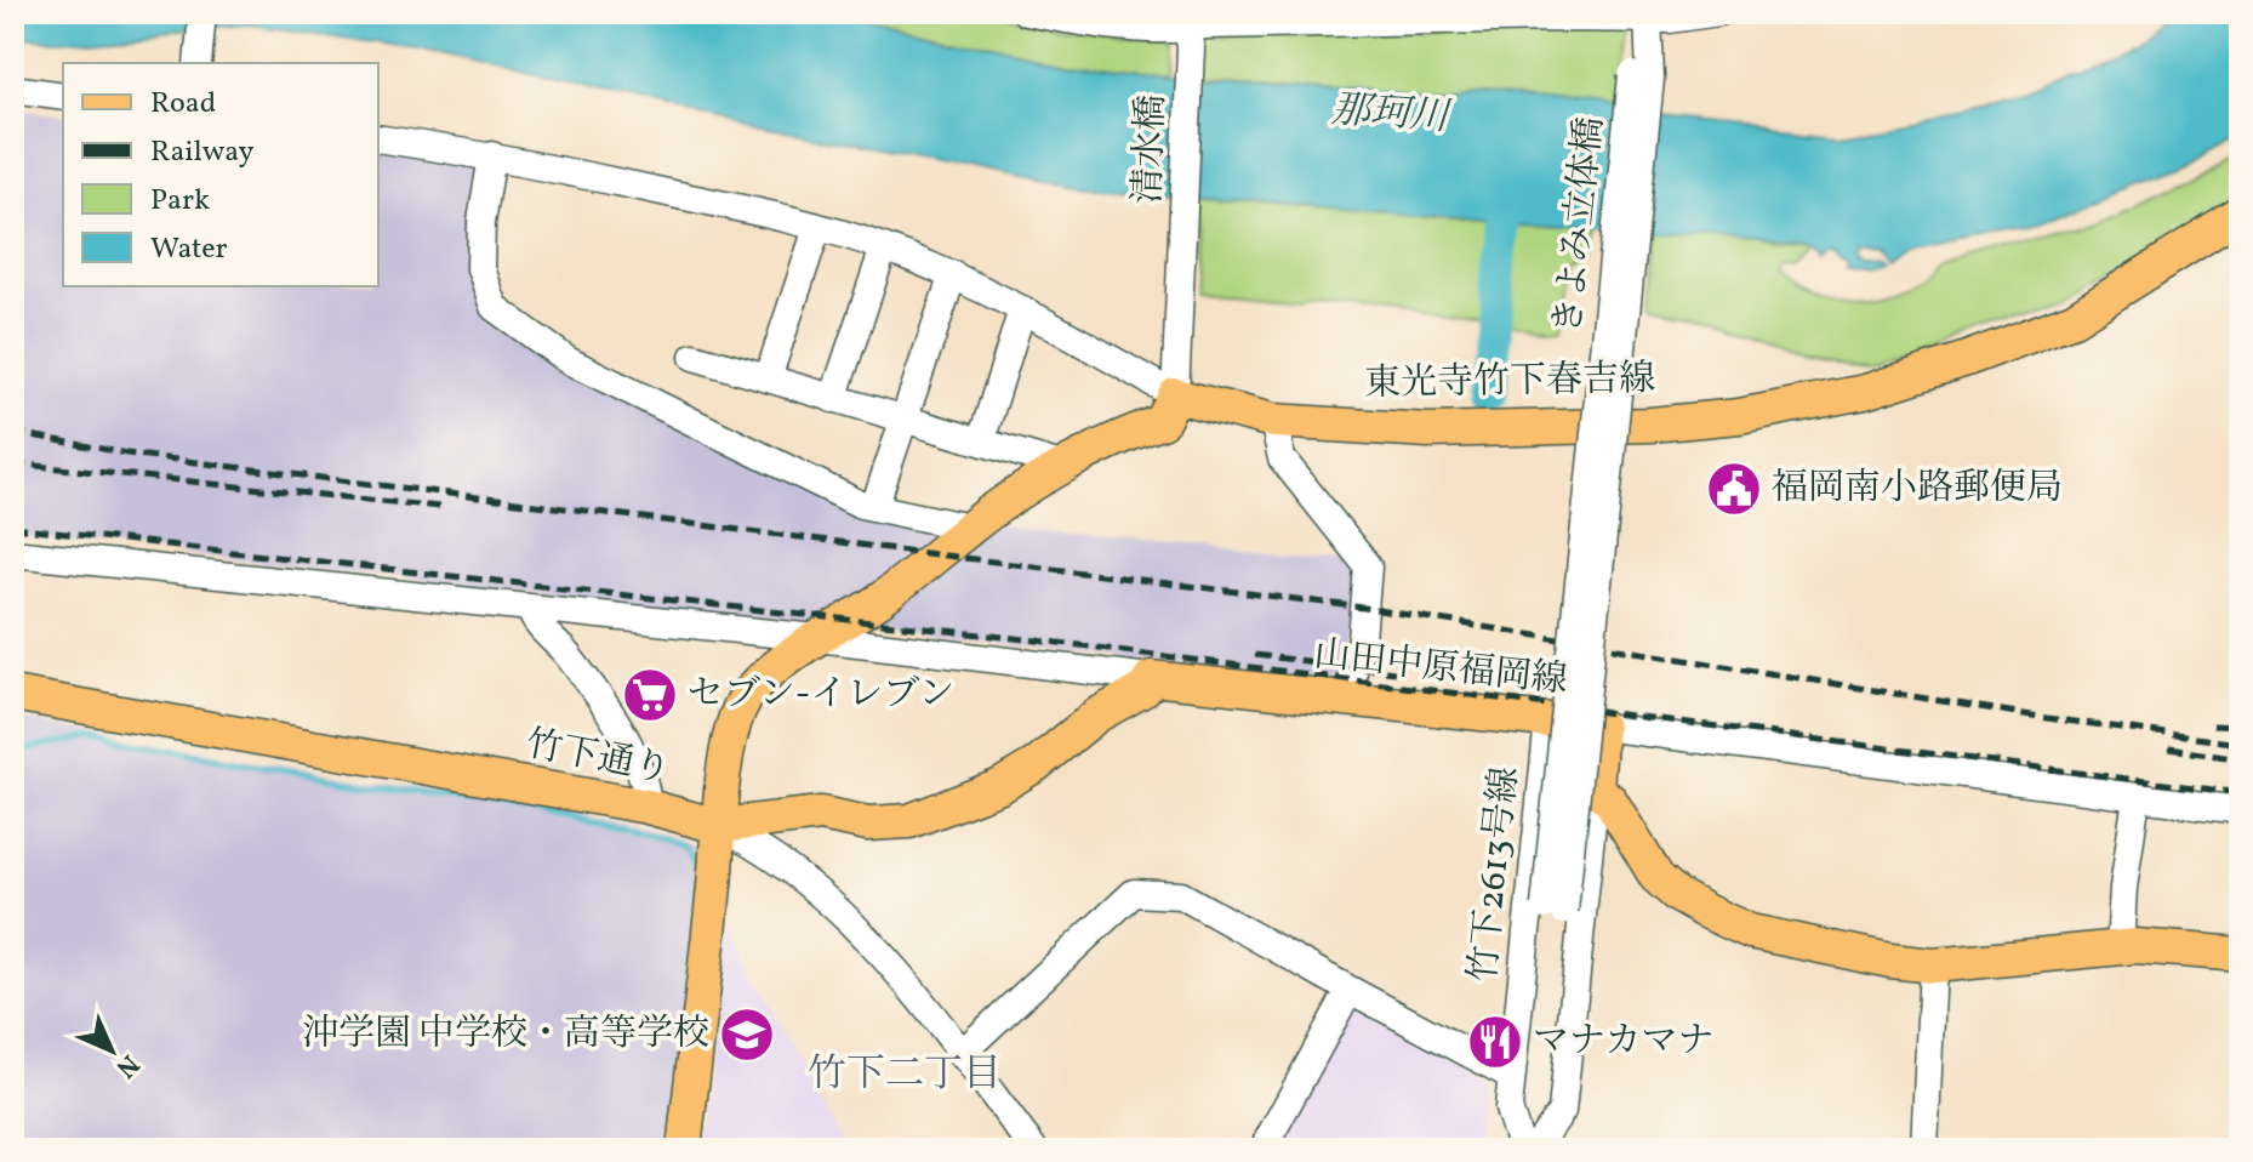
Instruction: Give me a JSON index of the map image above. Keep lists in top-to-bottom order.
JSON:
{
  "streets": {
    "main road": ["東光寺竹下春吉線", "山田中原福岡線", "竹下通り"],
    "street": ["清水橋", "きよみ立体橋", "竹下2613号線"]
  },
  "crossings": [
    ["清水橋", "東光寺竹下春吉線"],
    ["きよみ立体橋", "竹下2613号線"],
    ["山田中原福岡線", "竹下2613号線"]
  ],
  "districts": ["竹下二丁目"],
  "water": ["那珂川"],
  "places": {
    "public building": ["福岡南小路郵便局"],
    "supermarket": ["セブン-イレブン"],
    "school or university": ["沖学園 中学校・高等学校"],
    "restaurant": ["マナカマナ"]
  },
  "legend": [
    "Road",
    "Railway",
    "Park",
    "Water"
  ],
  "north": "bottom right"
}
